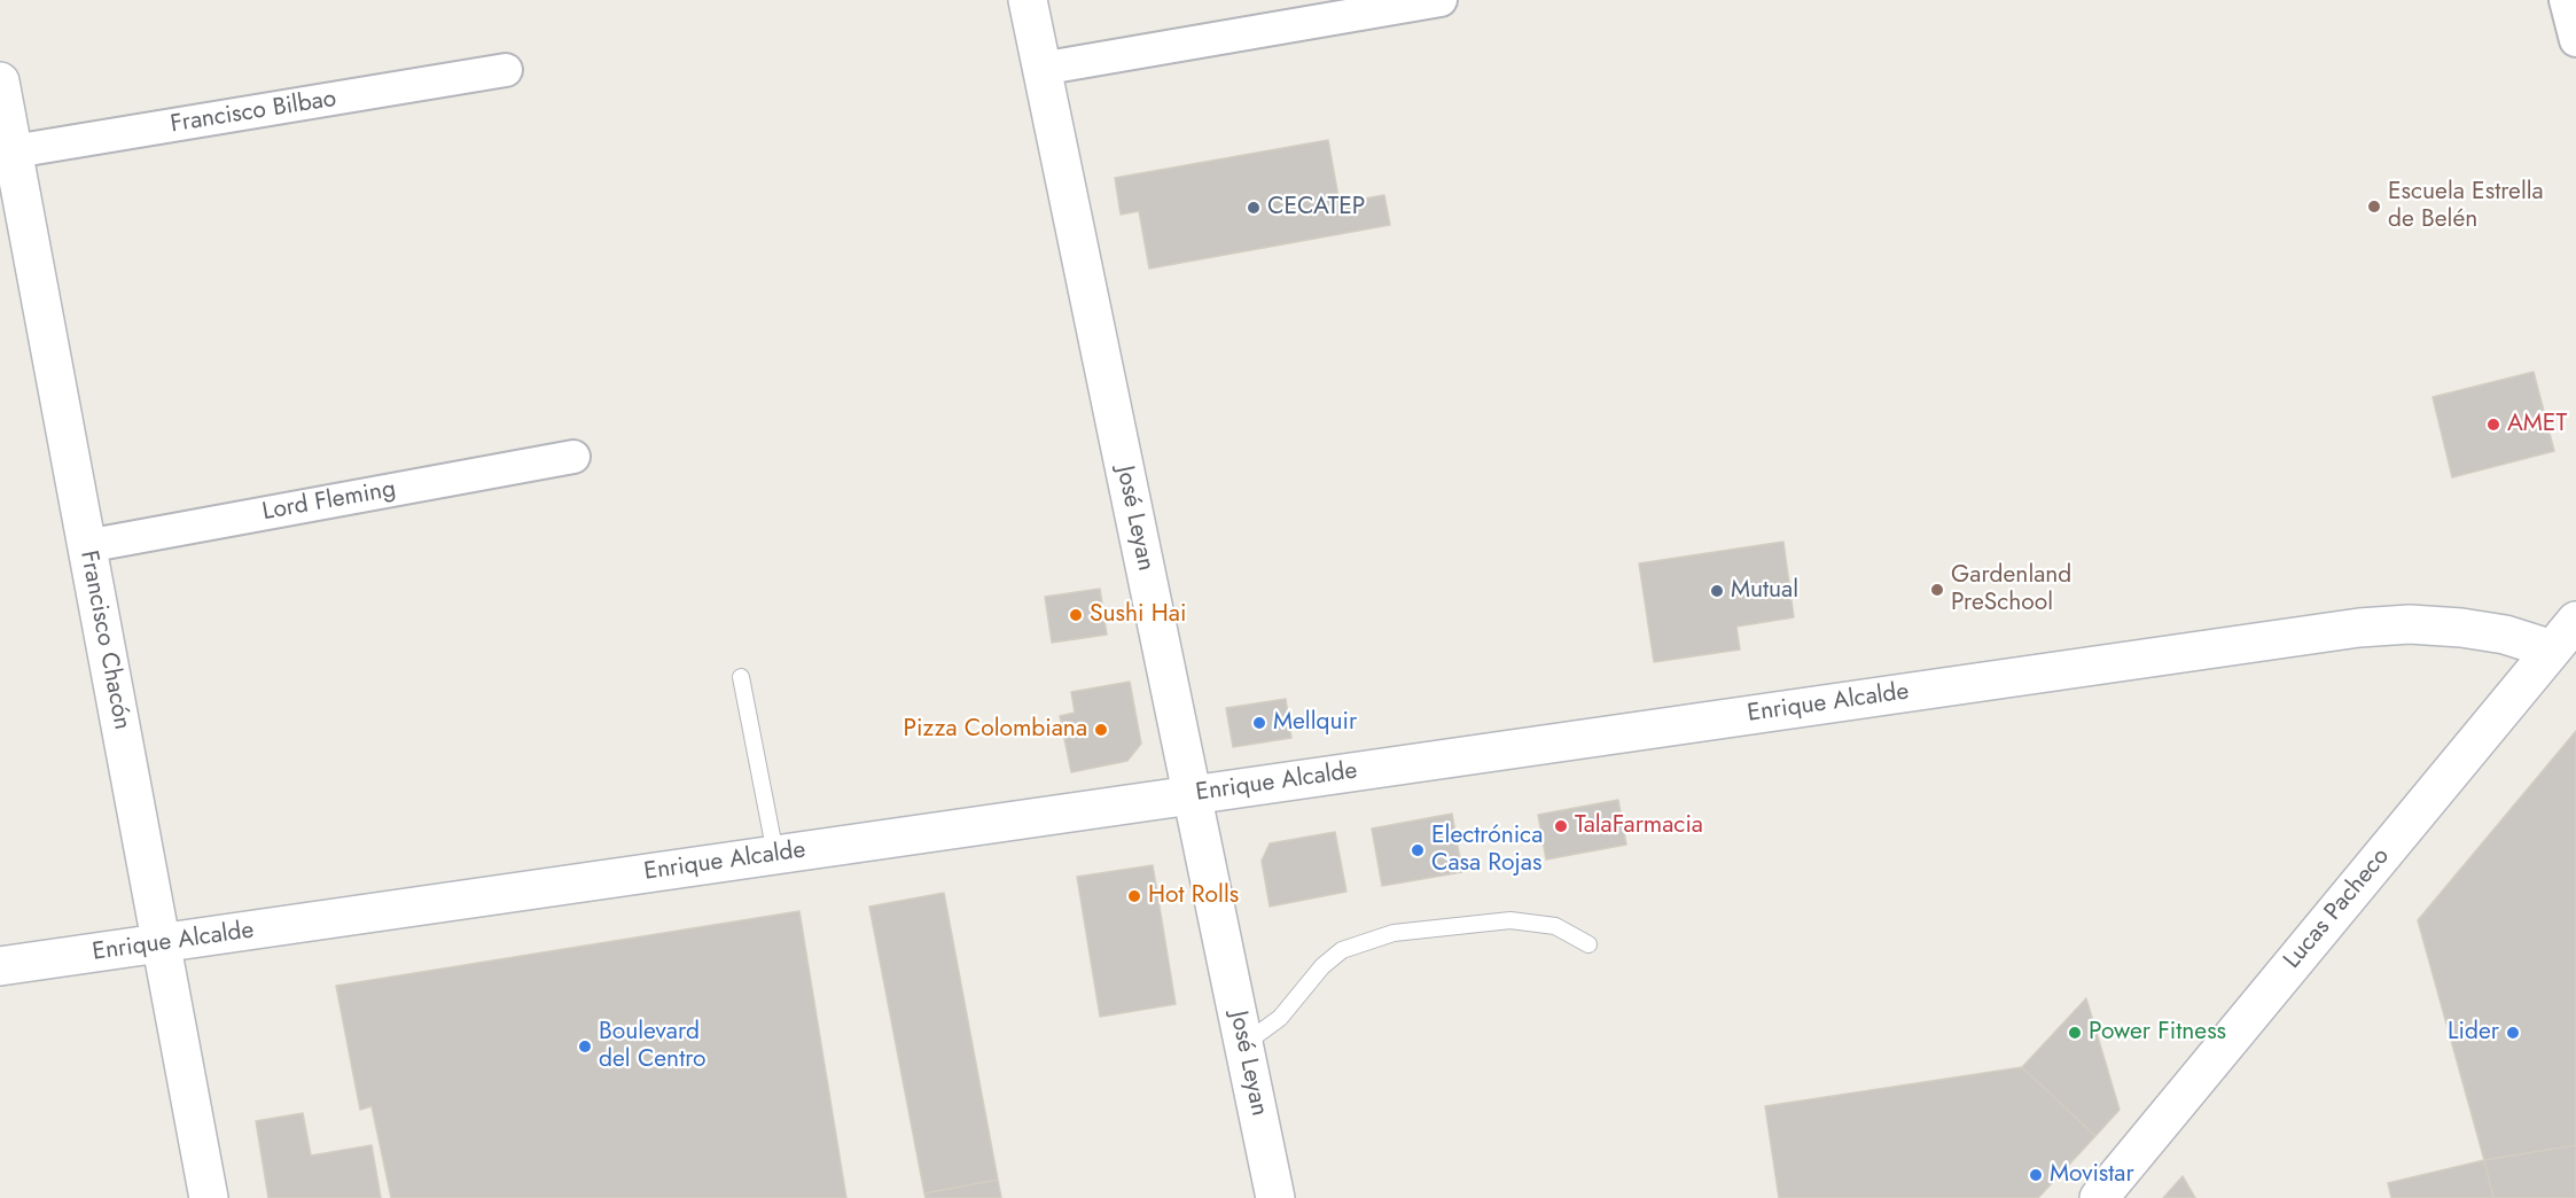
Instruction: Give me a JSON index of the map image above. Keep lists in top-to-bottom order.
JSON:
{
  "streets": {
    "street": [
      "Francisco Bilbao",
      "Lord Fleming",
      "José Leyan",
      "Francisco Chacón",
      "Enrique Alcalde",
      "Lucas Pacheco"
    ]
  },
  "crossings": [
    ["Francisco Bilbao", "Francisco Chacón"],
    ["Lord Fleming", "Francisco Chacón"],
    ["José Leyan", "Enrique Alcalde"],
    ["Francisco Chacón", "Enrique Alcalde"],
    ["Enrique Alcalde", "Lucas Pacheco"]
  ],
  "places": [
    "Escuela Estrella de Belén",
    "CECATEP",
    "AMET",
    "Gardenland PreSchool",
    "Mutual",
    "Sushi Hai",
    "Mellquir",
    "Pizza Colombiana",
    "TalaFarmacia",
    "Electrónica Casa Rojas",
    "Hot Rolls",
    "Power Fitness",
    "Lider",
    "Boulevard del Centro",
    "Movistar"
  ]
}
